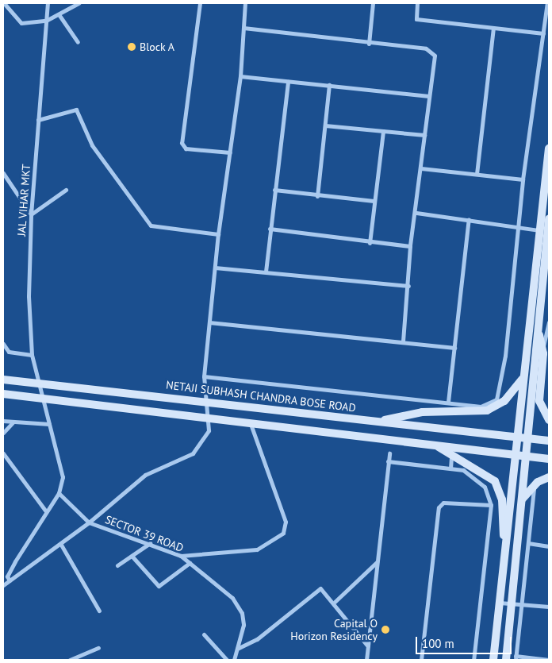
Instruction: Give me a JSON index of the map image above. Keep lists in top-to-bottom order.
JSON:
{
  "streets": {
    "main road": ["NETAJI SUBHASH CHANDRA BOSE ROAD"],
    "street": ["JAL VIHAR MKT", "SECTOR 39 ROAD"]
  },
  "crossings": [
    ["JAL VIHAR MKT", "NETAJI SUBHASH CHANDRA BOSE ROAD"]
  ],
  "places": ["Block A", "Capital O Horizon Residency"],
  "scale_bar": "100 m"
}
